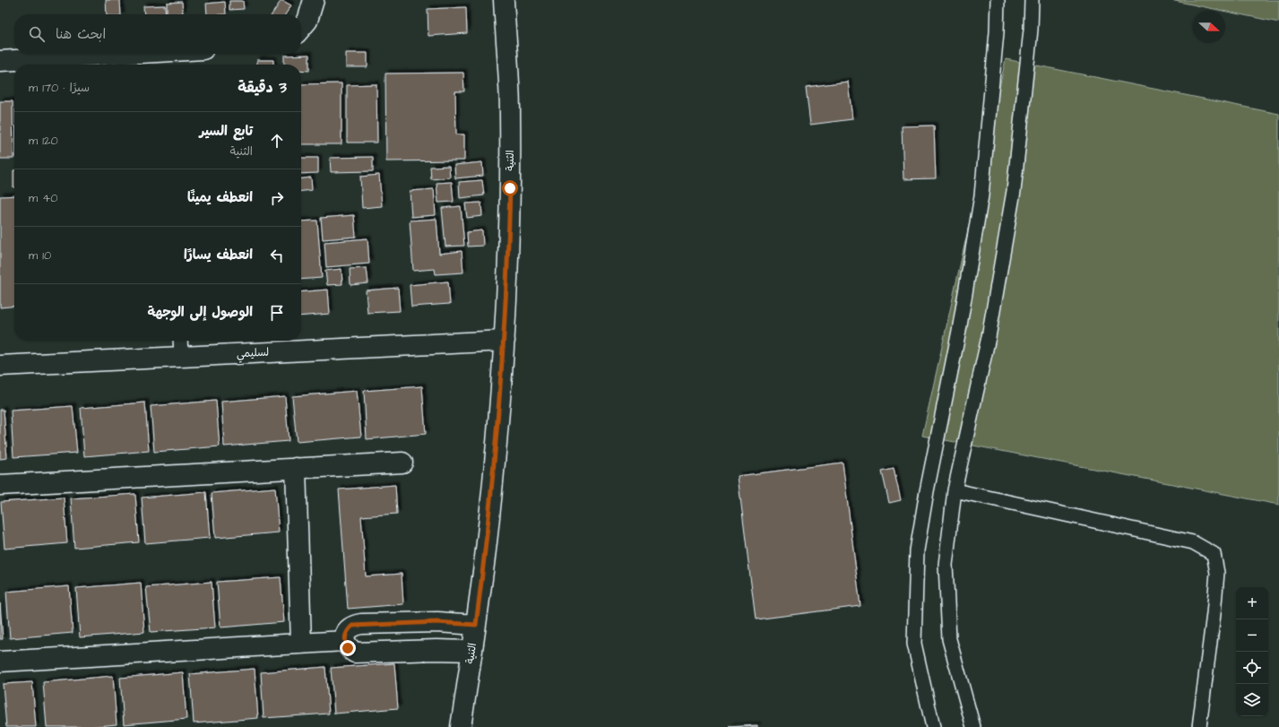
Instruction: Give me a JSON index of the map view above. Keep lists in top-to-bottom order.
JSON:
{
  "streets": {
    "street": ["الثنية", "لسليمي"]
  },
  "crossings": [
    ["الثنية", "لسليمي"]
  ],
  "north": "right",
  "page": {
    "search": "ابحث هنا",
    "heading": ["3 دقيقة", "سيرًا · 170 m"],
    "list": [
      ["تابع السير", "الثنية", "120 m"],
      ["انعطف يمينًا", "40 m"],
      ["انعطف يسارًا", "10 m"],
      "الوصول إلى الوجهة"
    ],
    "map_buttons": ["+", "−"]
  }
}
